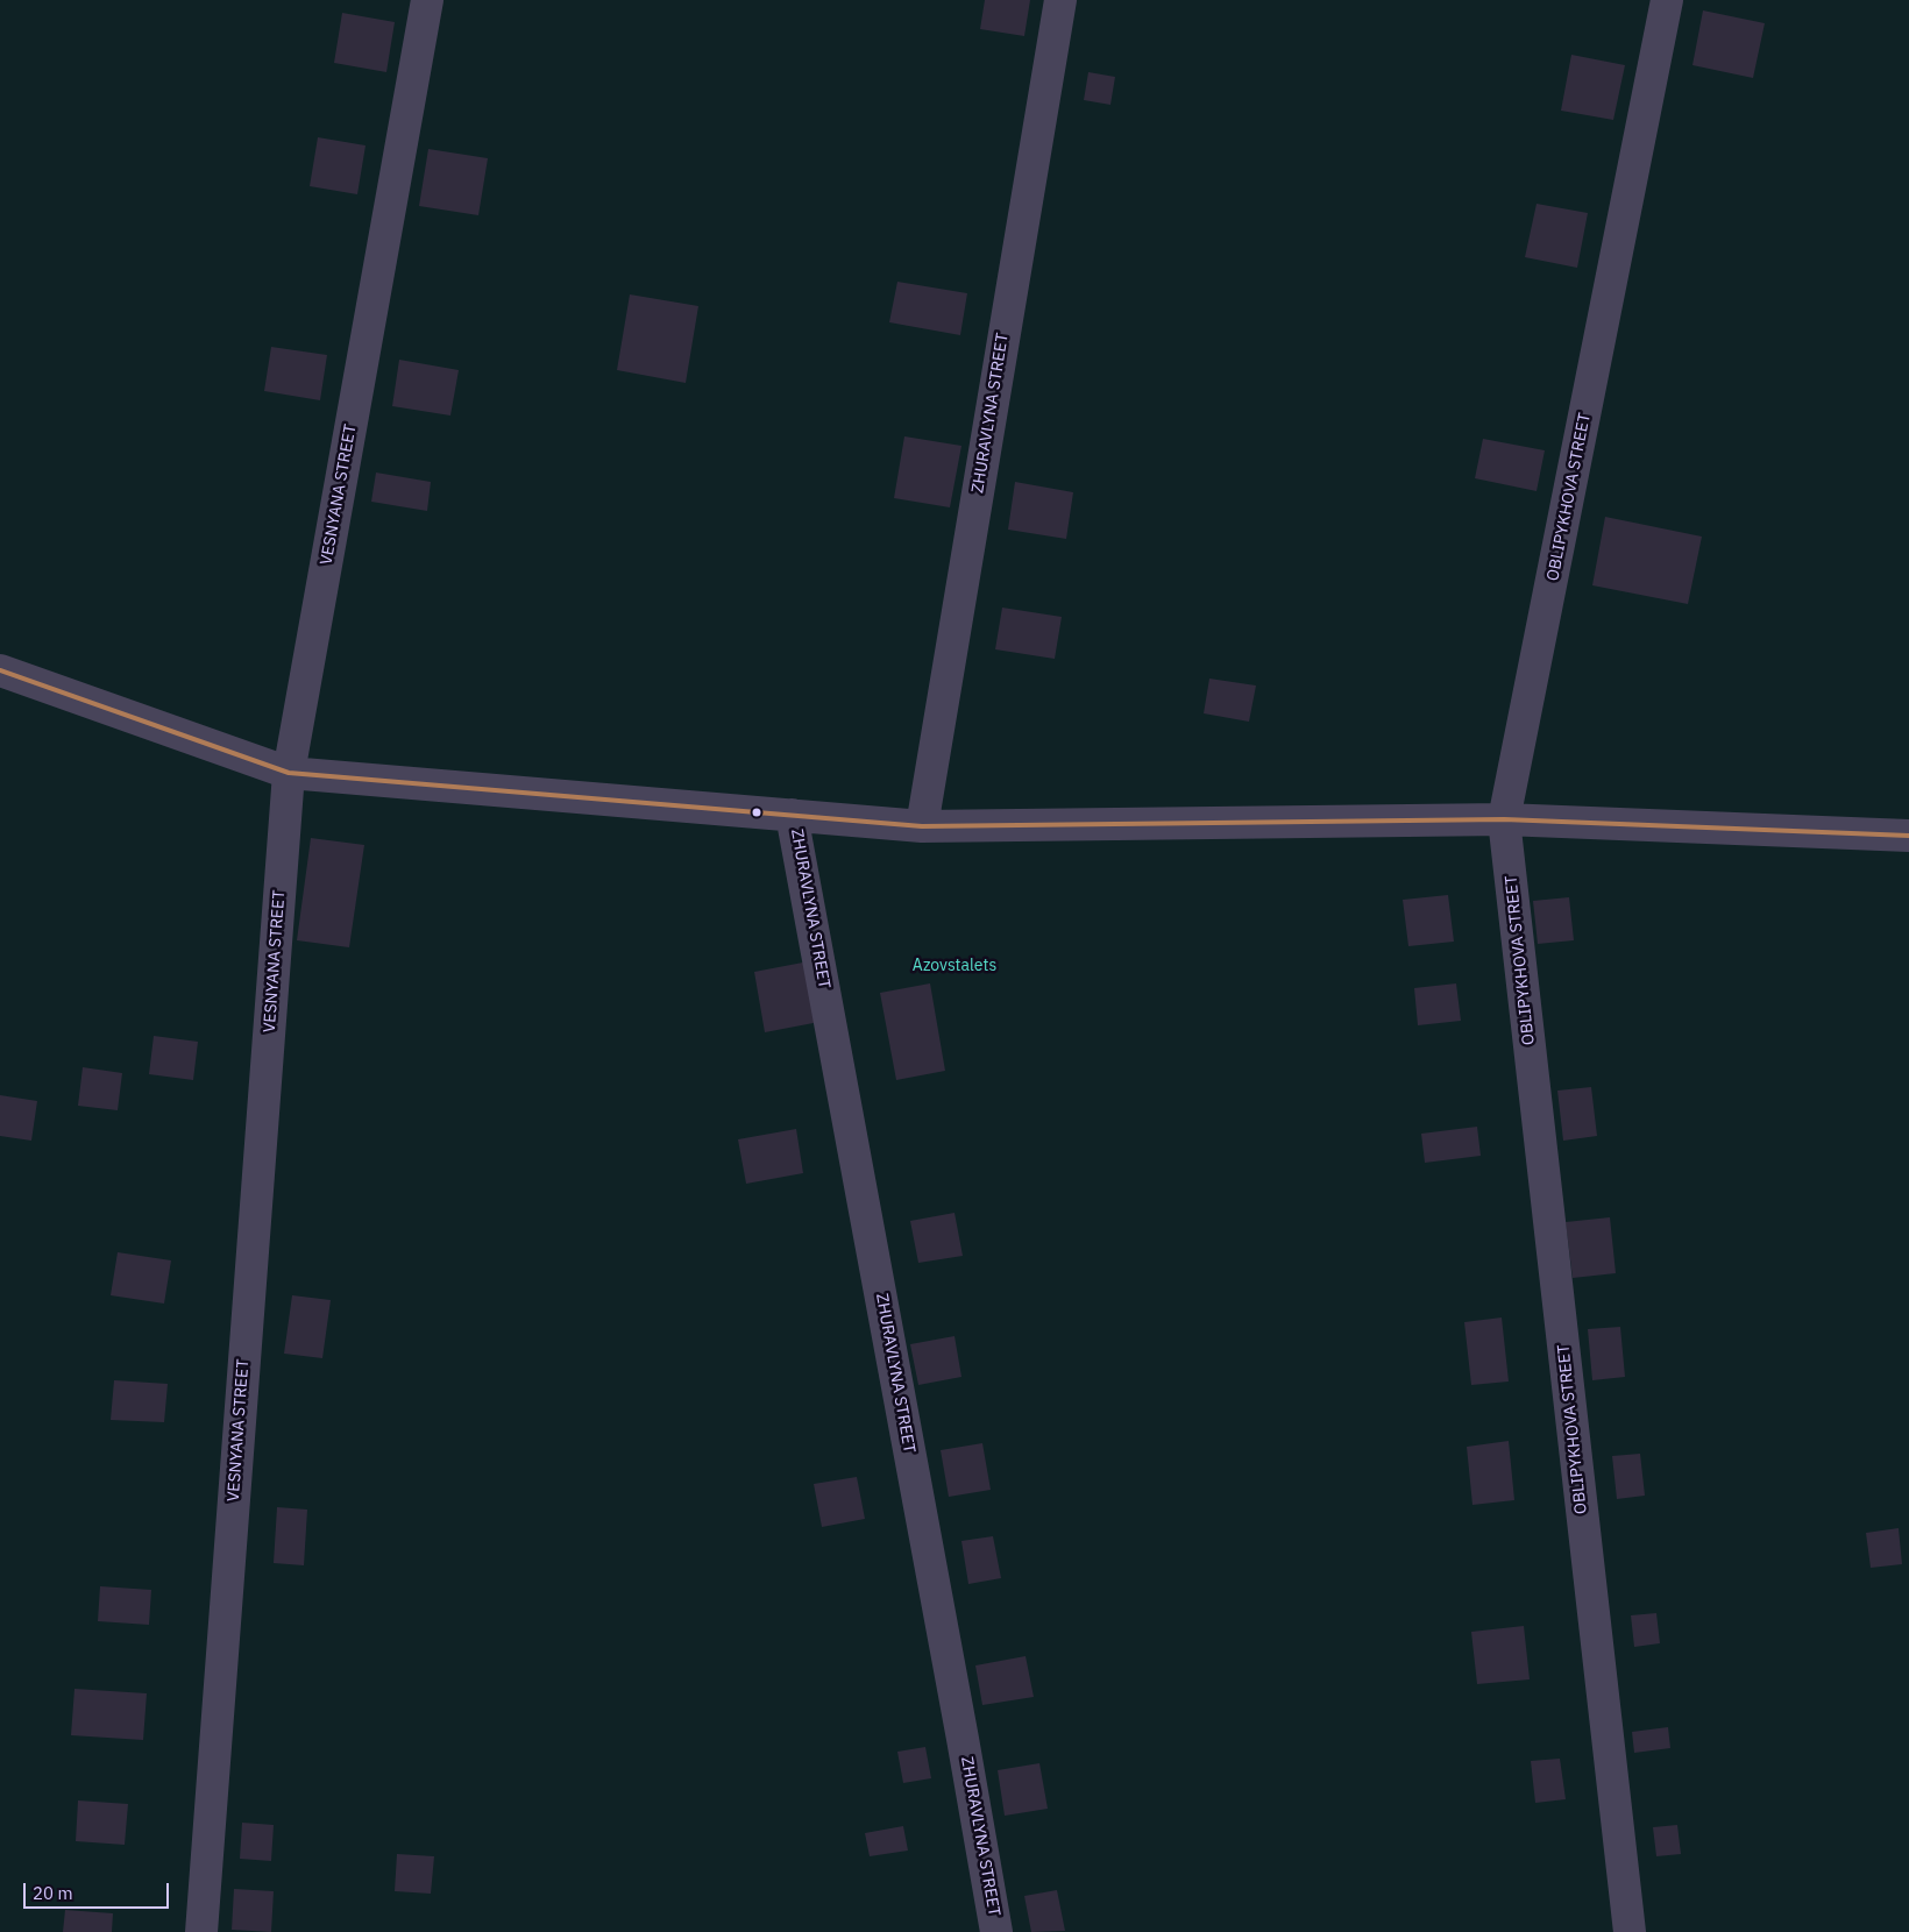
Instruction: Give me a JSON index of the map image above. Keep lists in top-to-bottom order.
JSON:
{
  "streets": {
    "street": ["ZHURAVLYNA STREET", "VESNYANA STREET", "OBLIPYKHOVA STREET"]
  },
  "parks": ["Azovstalets"],
  "scale_bar": "20 m"
}
